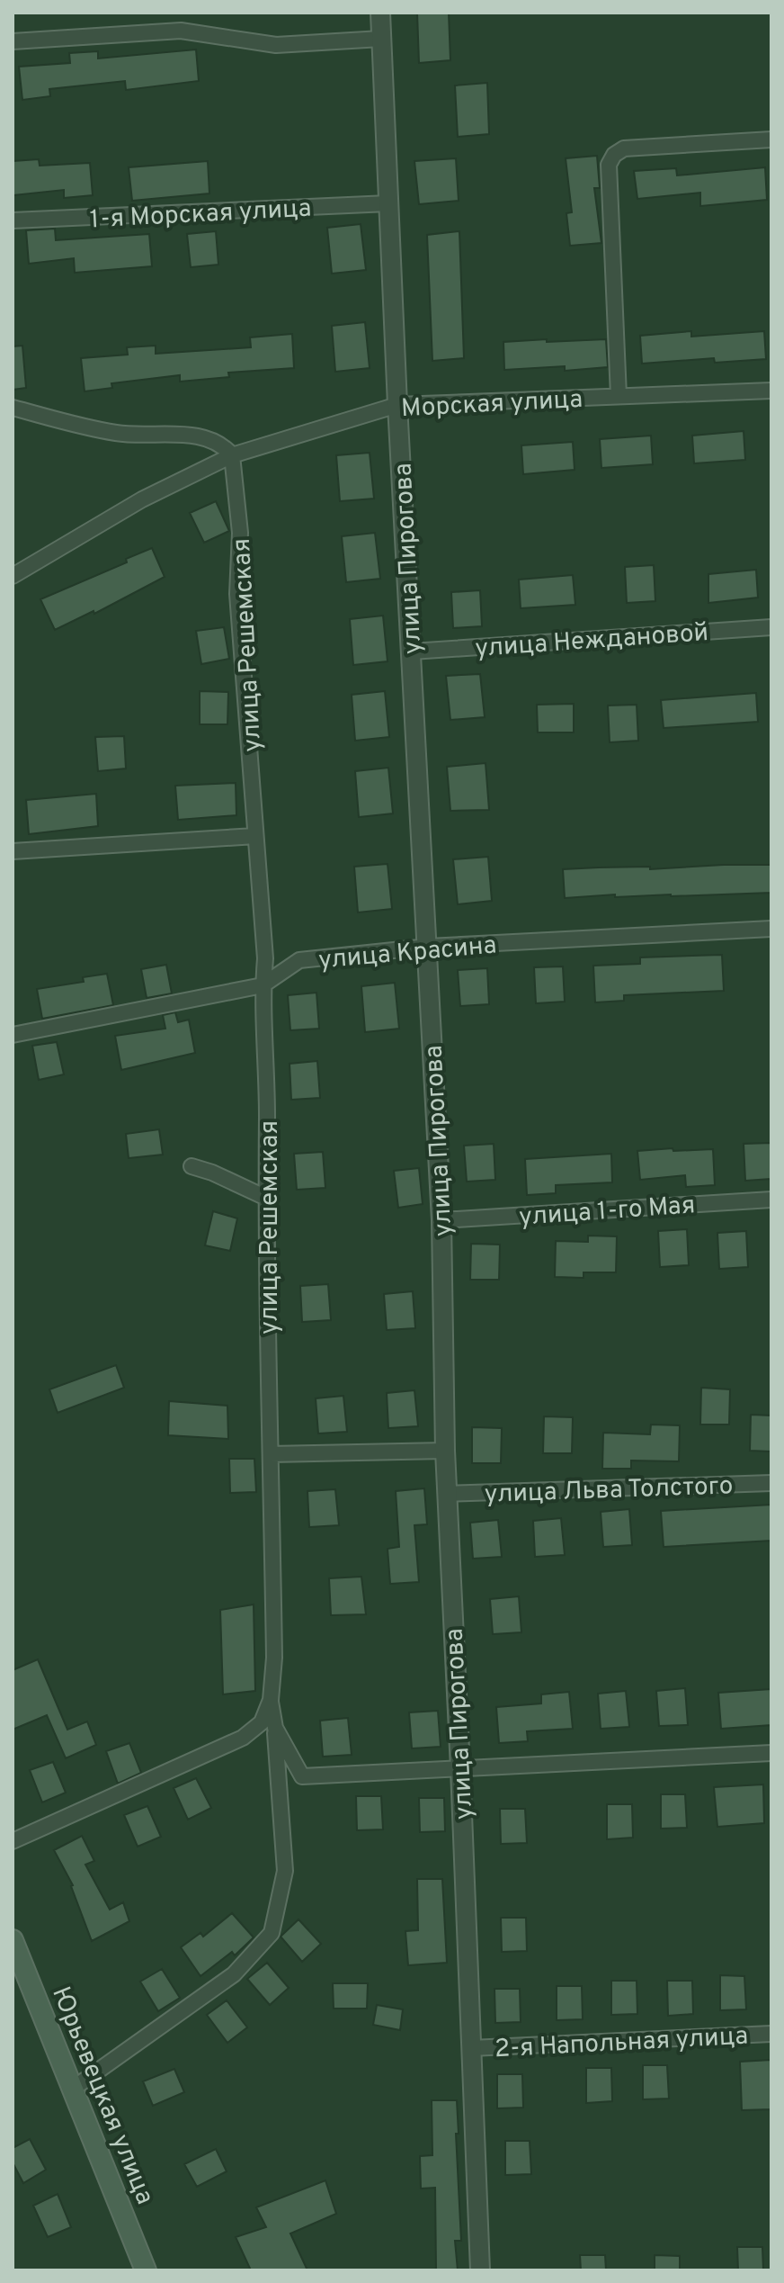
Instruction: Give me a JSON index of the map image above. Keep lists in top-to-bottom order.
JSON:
{
  "streets": {
    "main road": ["Юрьевецкая улица"],
    "street": [
      "1-я Морская улица",
      "Морская улица",
      "улица Пирогова",
      "улица Неждановой",
      "улица Решемская",
      "улица Красина",
      "улица 1-го Мая",
      "улица Льва Толстого",
      "2-я Напольная улица"
    ]
  },
  "crossings": [
    ["1-я Морская улица", "улица Пирогова"],
    ["Морская улица", "улица Пирогова"],
    ["Морская улица", "улица Решемская"],
    ["улица Пирогова", "улица Неждановой"],
    ["улица Пирогова", "улица Красина"],
    ["улица Пирогова", "улица 1-го Мая"],
    ["улица Пирогова", "улица Льва Толстого"],
    ["улица Пирогова", "2-я Напольная улица"],
    ["улица Решемская", "улица Красина"]
  ]
}
